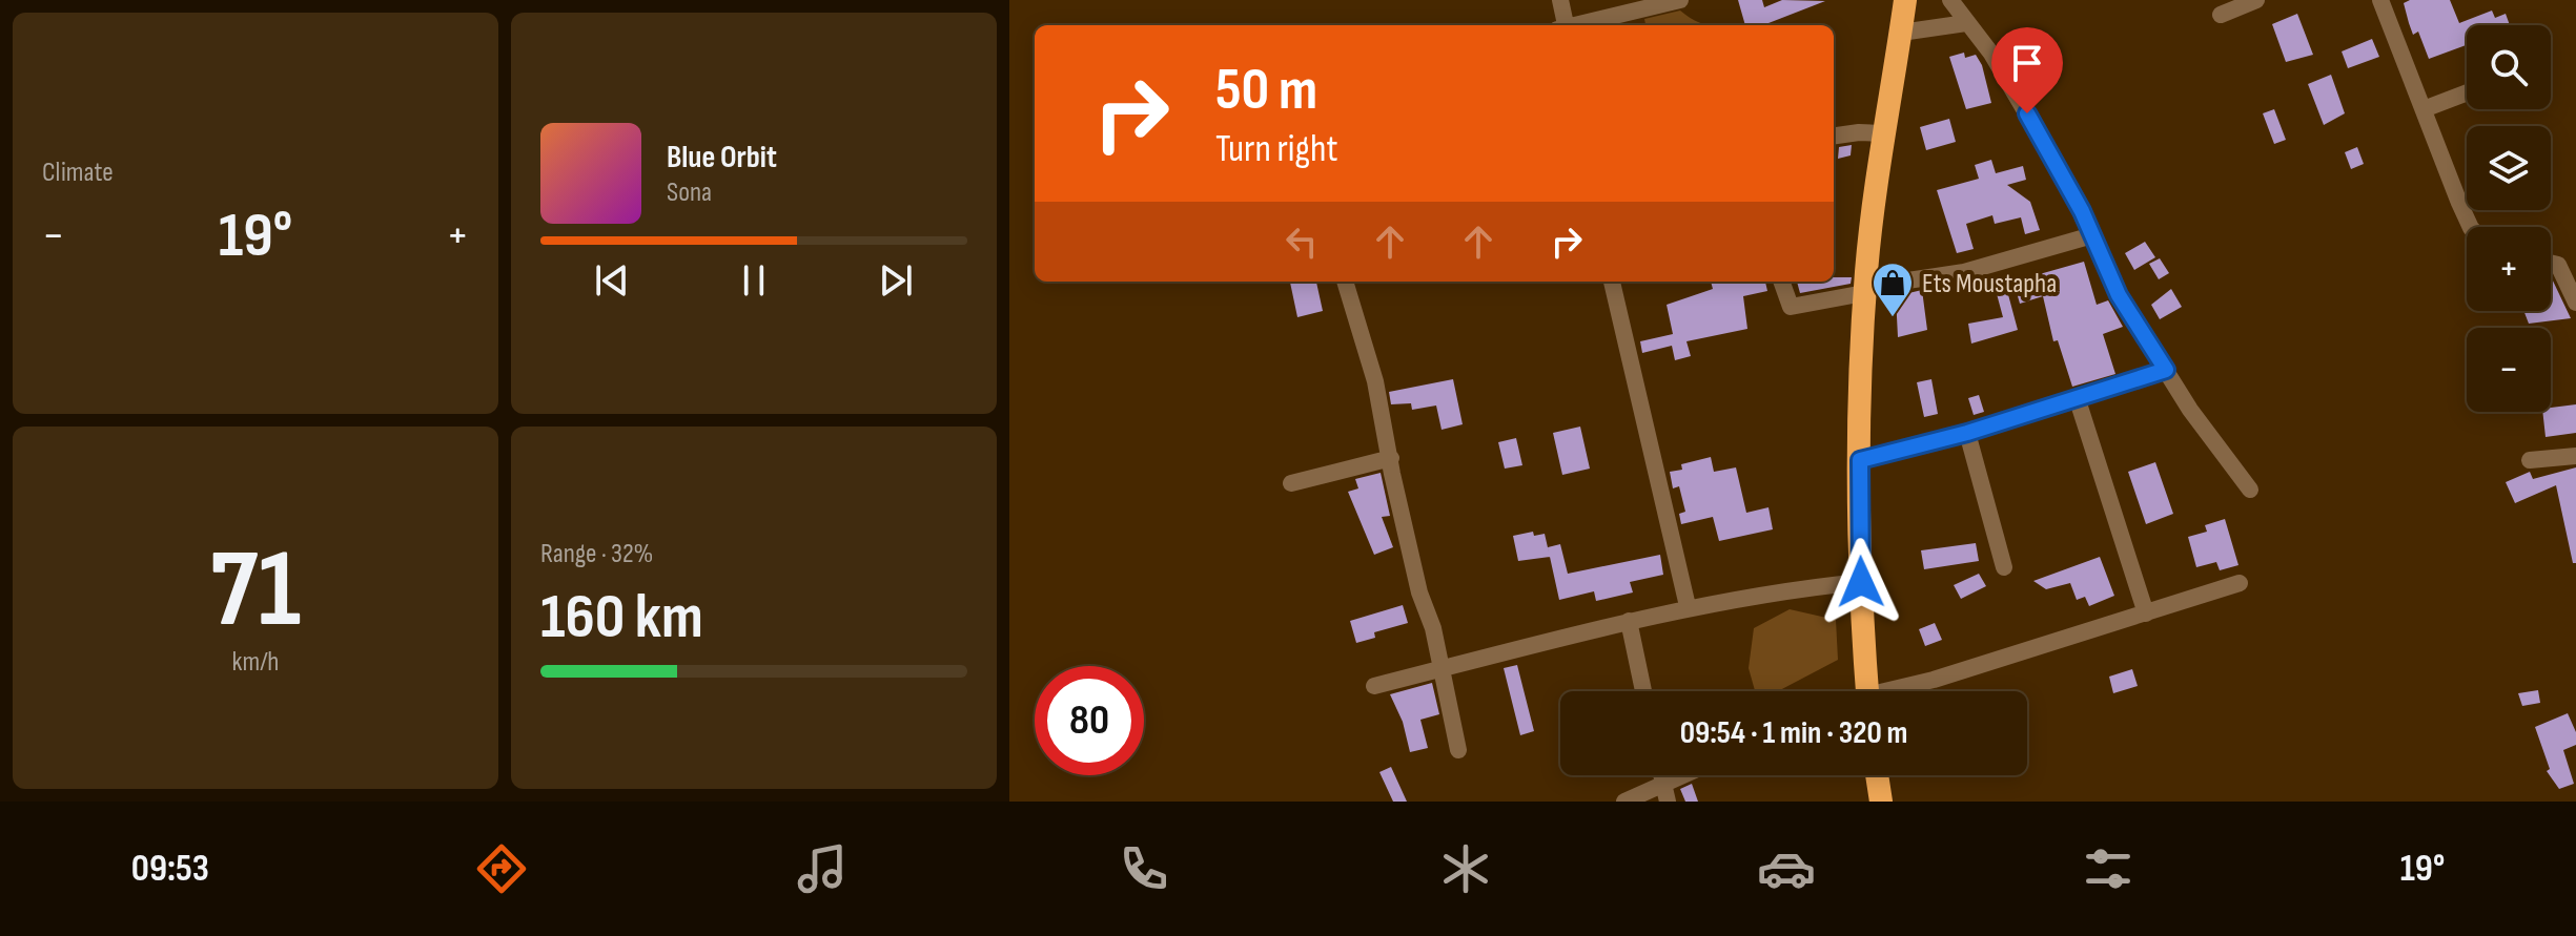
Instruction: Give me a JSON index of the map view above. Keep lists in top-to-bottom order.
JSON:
{
  "places": {
    "shop": ["Ets Moustapha"]
  },
  "page": {
    "tile": [
      "Climate",
      ["71", "km/h"],
      ["Range · 32%", "160 km"]
    ],
    "map_buttons": ["+", "−"],
    "turn": ["50 m", "Turn right"],
    "song": ["Blue Orbit", "Sona"],
    "heat": ["−", "19°", "+"],
    "limit": "80",
    "trip": "09:54 · 1 min · 320 m",
    "tabs": ["09:53", "19°"]
  }
}
